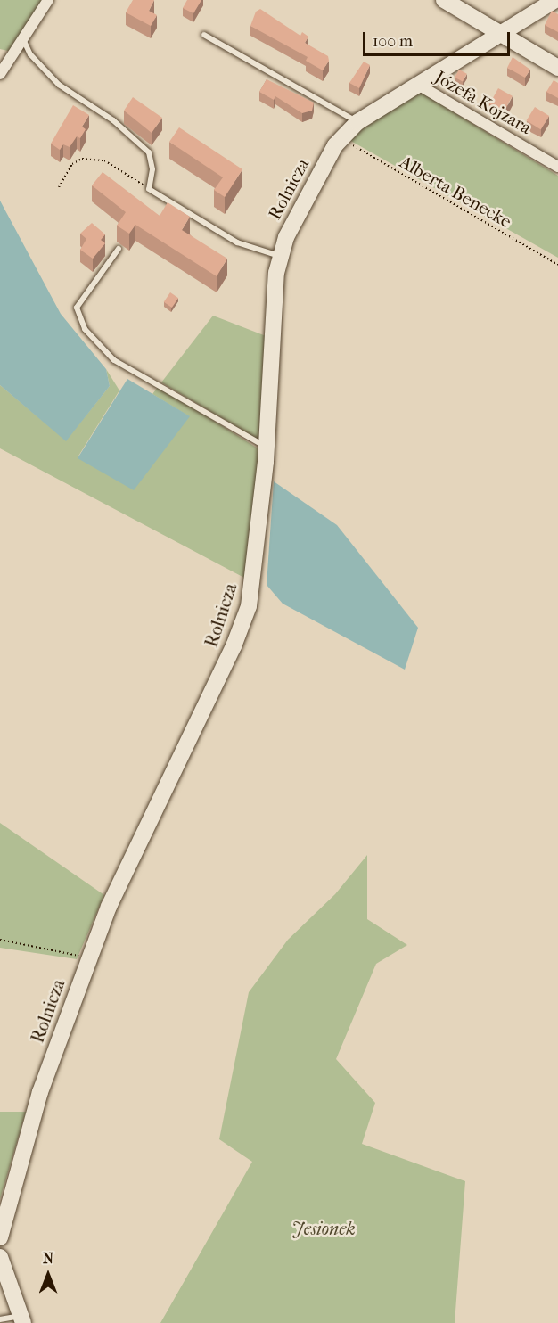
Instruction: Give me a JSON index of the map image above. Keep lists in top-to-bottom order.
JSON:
{
  "streets": {
    "street": ["Józefa Kojzara", "Rolnicza"],
    "path": ["Alberta Benecke"]
  },
  "crossings": [
    ["Józefa Kojzara", "Rolnicza"],
    ["Rolnicza", "Alberta Benecke"]
  ],
  "parks": ["Jesionek"],
  "scale_bar": "100 m",
  "north": "top"
}
